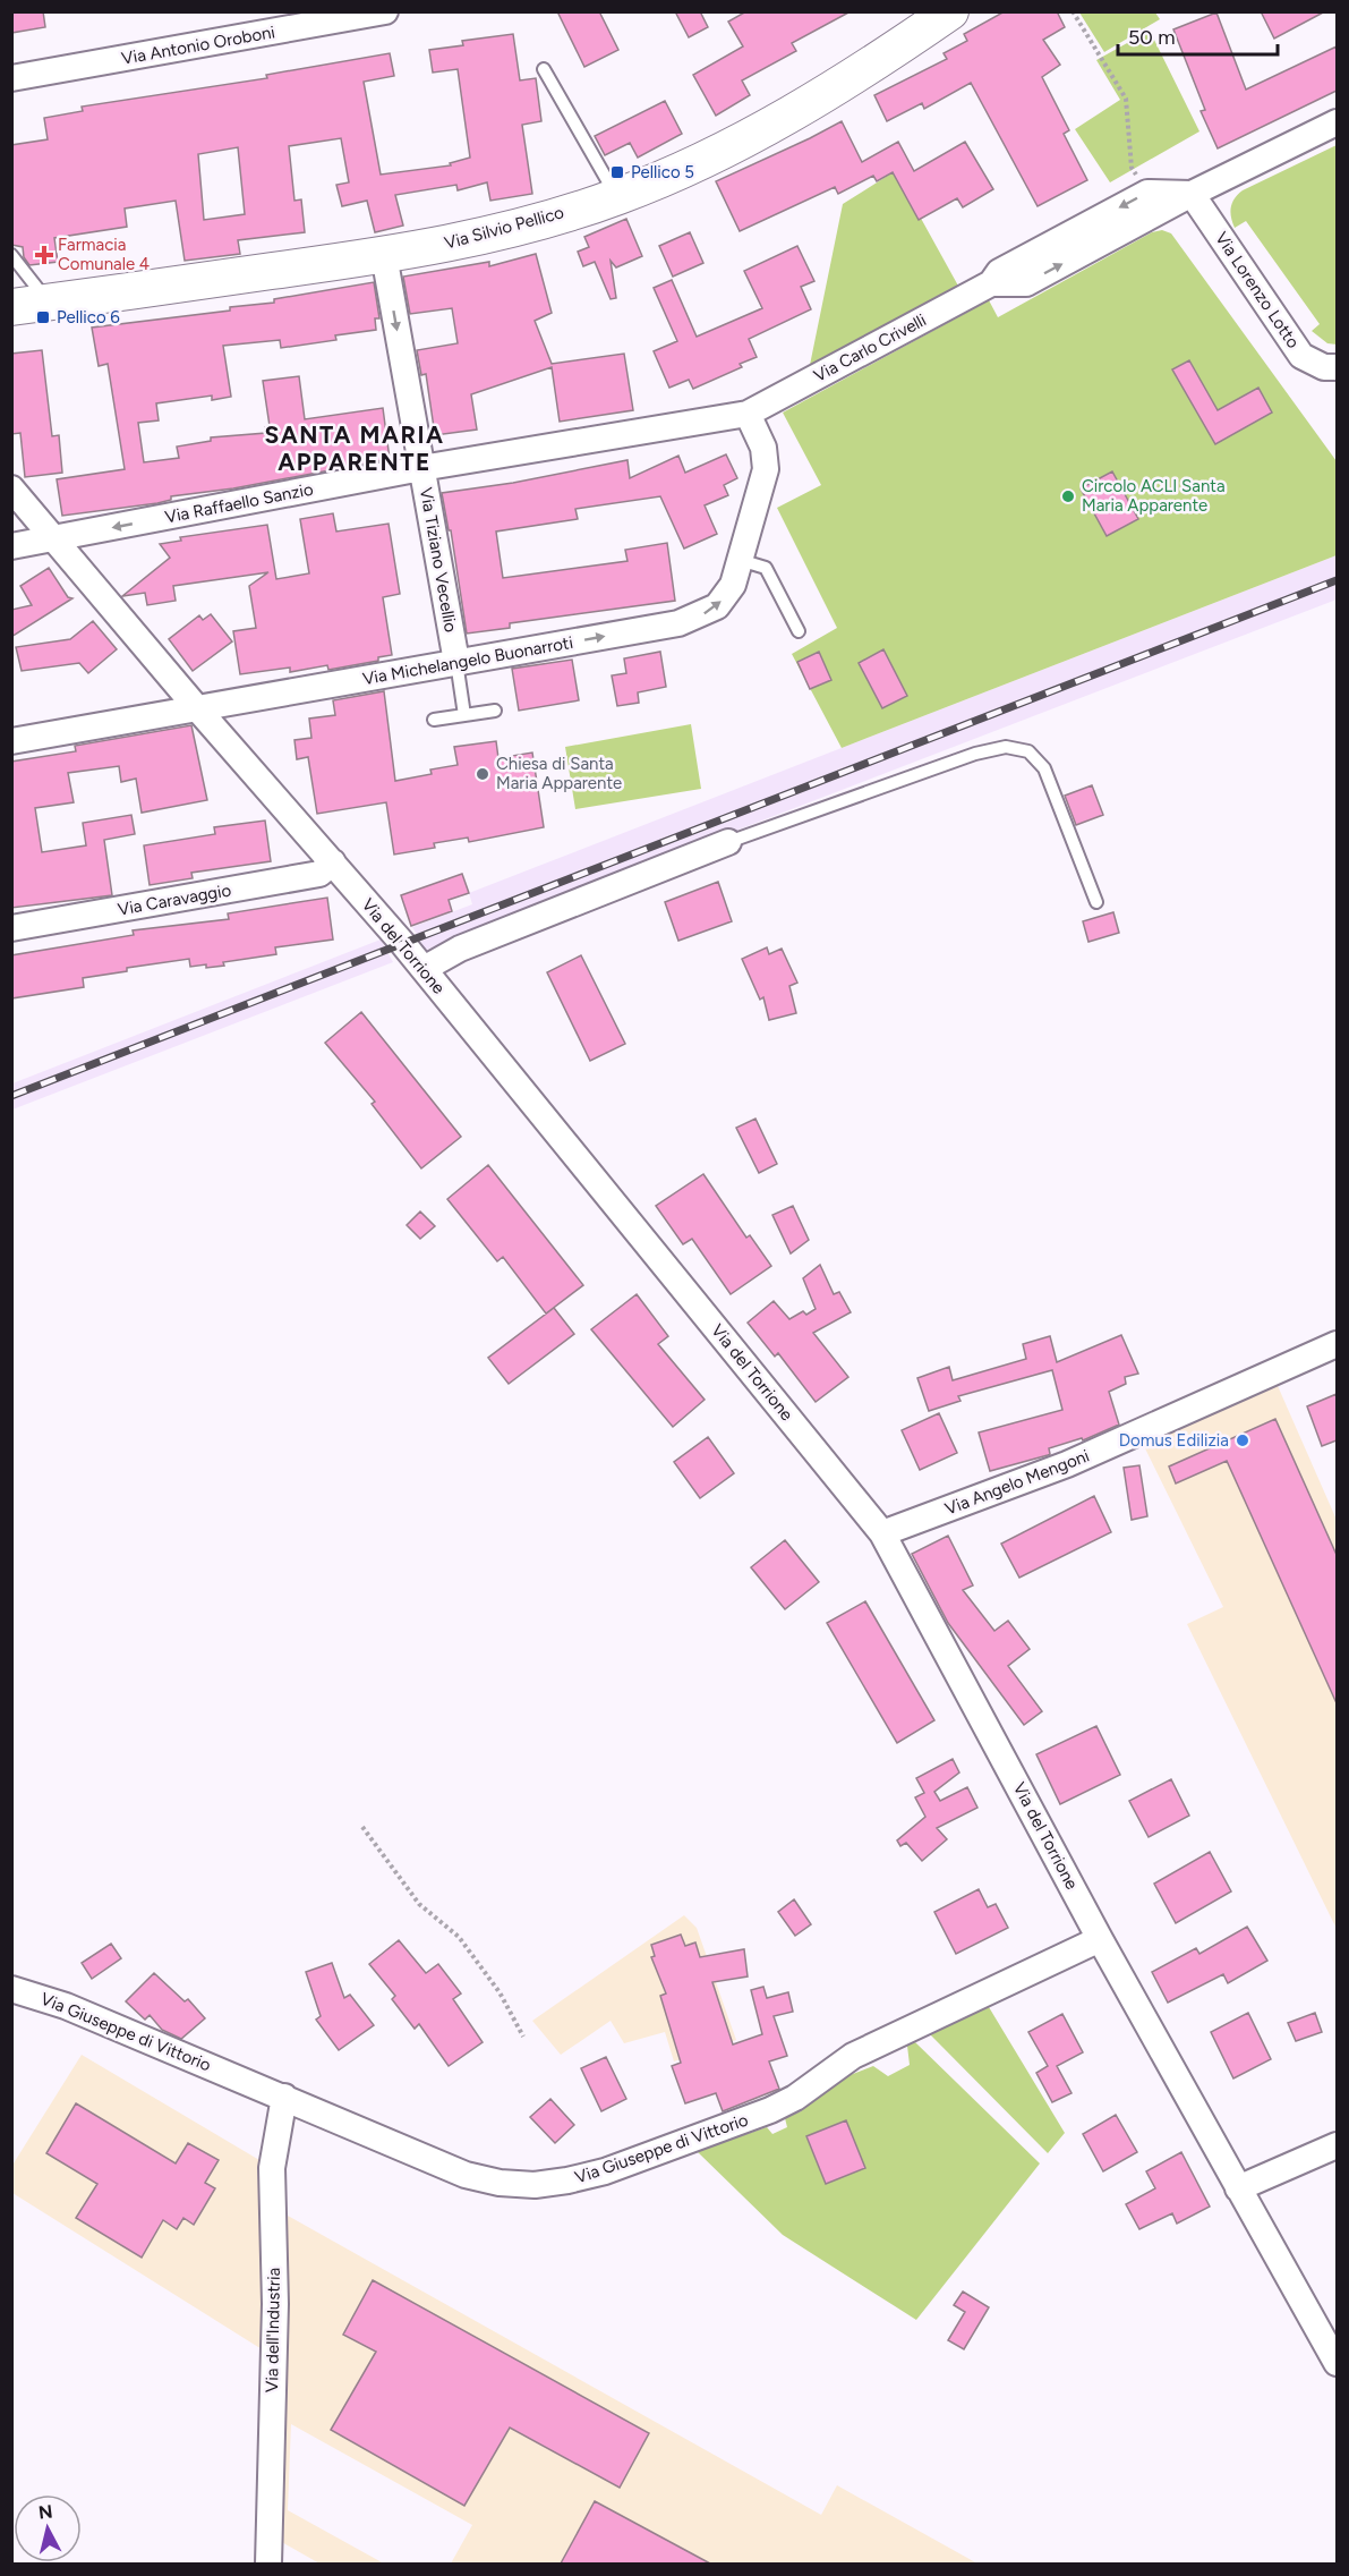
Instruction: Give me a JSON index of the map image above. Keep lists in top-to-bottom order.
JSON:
{
  "streets": {
    "main road": ["Via Silvio Pellico"],
    "street": [
      "Via Antonio Oroboni",
      "Via Lorenzo Lotto",
      "Via Carlo Crivelli",
      "Via Raffaello Sanzio",
      "Via Tiziano Vecellio",
      "Via Michelangelo Buonarroti",
      "Via Caravaggio",
      "Via del Torrione",
      "Via Angelo Mengoni",
      "Via Giuseppe di Vittorio",
      "Via dell'Industria"
    ]
  },
  "crossings": [
    ["Via Silvio Pellico", "Via Tiziano Vecellio"],
    ["Via Lorenzo Lotto", "Via Carlo Crivelli"],
    ["Via Carlo Crivelli", "Via Raffaello Sanzio"],
    ["Via Carlo Crivelli", "Via Michelangelo Buonarroti"],
    ["Via Raffaello Sanzio", "Via Tiziano Vecellio"],
    ["Via Raffaello Sanzio", "Via Michelangelo Buonarroti"],
    ["Via Raffaello Sanzio", "Via del Torrione"],
    ["Via Tiziano Vecellio", "Via Michelangelo Buonarroti"],
    ["Via Michelangelo Buonarroti", "Via del Torrione"],
    ["Via Caravaggio", "Via del Torrione"],
    ["Via del Torrione", "Via Angelo Mengoni"],
    ["Via del Torrione", "Via Giuseppe di Vittorio"],
    ["Via Giuseppe di Vittorio", "Via dell'Industria"]
  ],
  "one_way": ["Via Raffaello Sanzio", "Via Tiziano Vecellio"],
  "districts": ["SANTA MARIA APPARENTE"],
  "places": {
    "transit": ["Pellico 5", "Pellico 6"],
    "health": ["Farmacia Comunale 4"],
    "other": ["Circolo ACLI Santa Maria Apparente", "Chiesa di Santa Maria Apparente", "Domus Edilizia"]
  },
  "scale_bar": "50 m",
  "north": "top"
}
